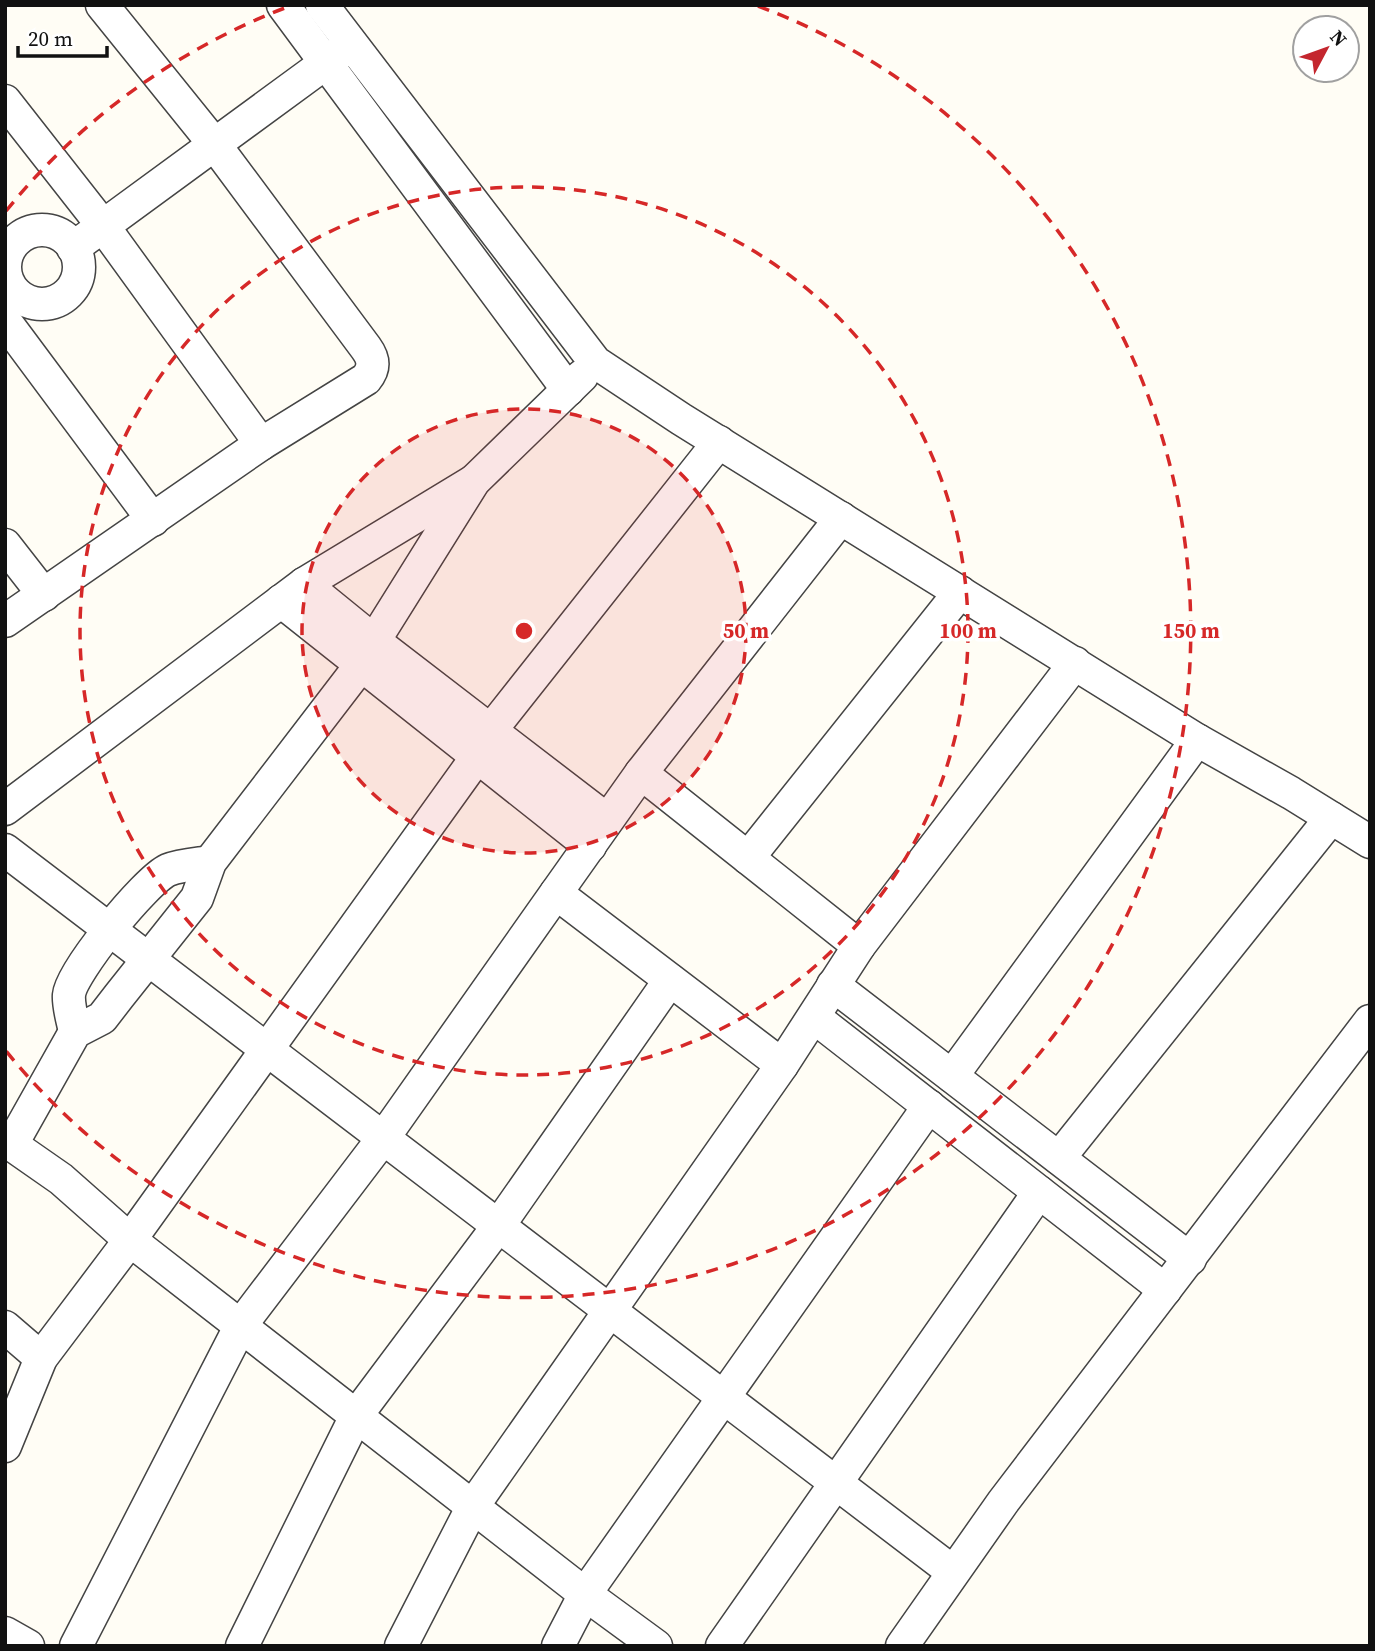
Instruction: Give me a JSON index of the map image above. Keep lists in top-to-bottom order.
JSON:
{
  "scale_bar": "20 m",
  "north": "top right",
  "rings": ["50 m", "100 m", "150 m"]
}
